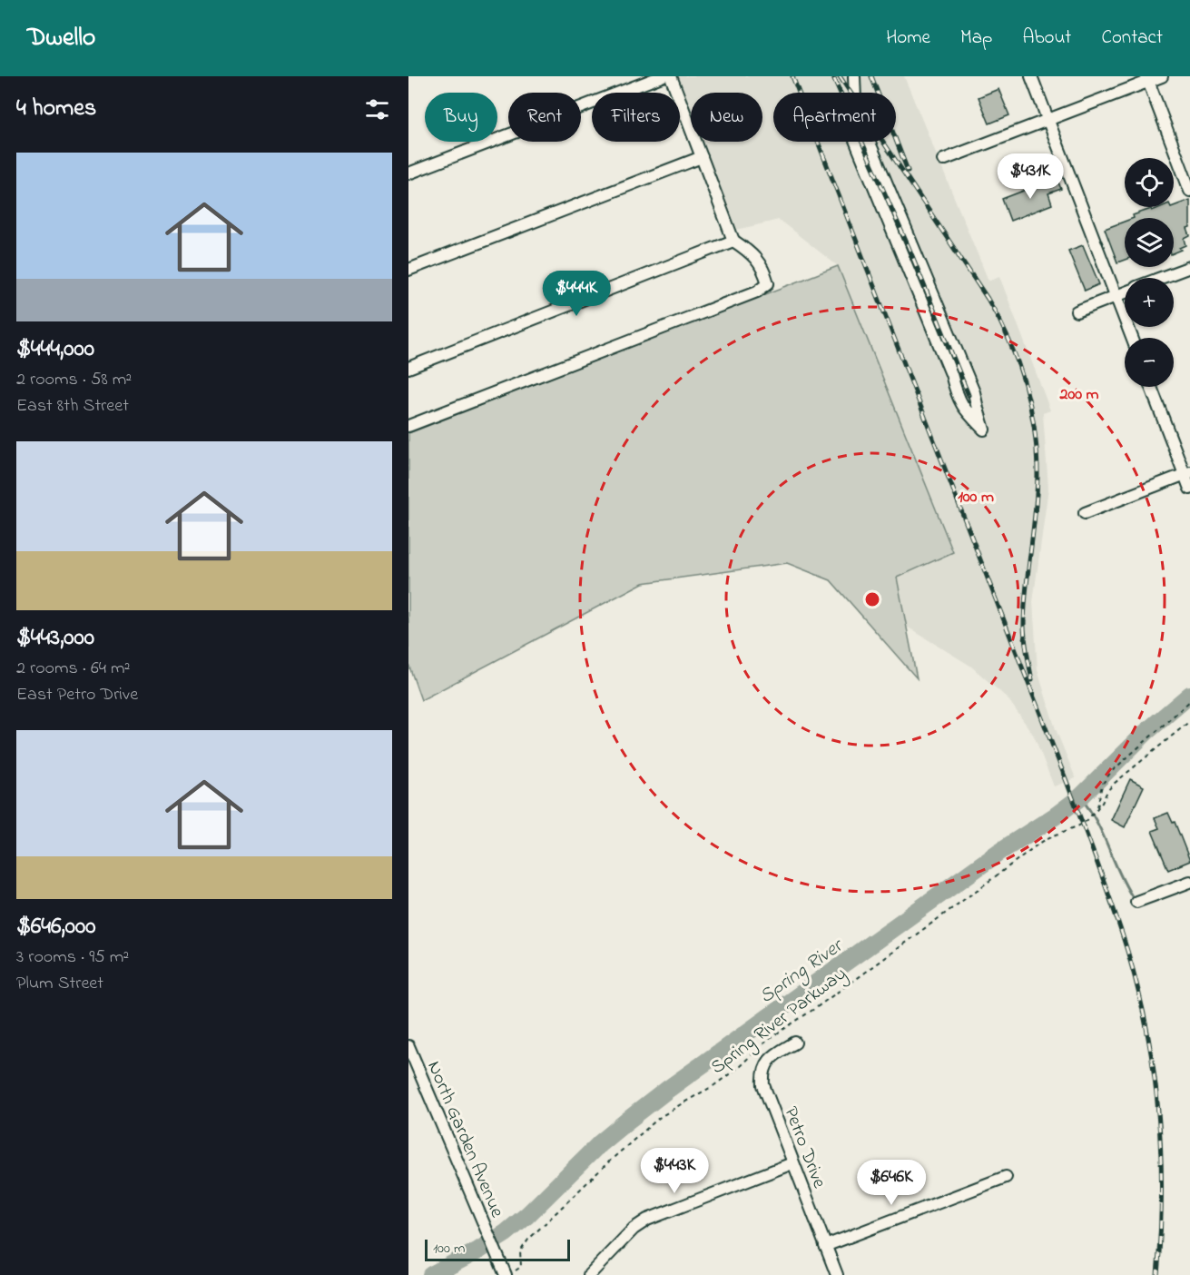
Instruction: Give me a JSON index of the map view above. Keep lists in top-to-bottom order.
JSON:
{
  "streets": {
    "street": ["North Garden Avenue", "Petro Drive"],
    "path": ["Spring River Parkway"]
  },
  "crossings": [
    ["Spring River Parkway", "North Garden Avenue"]
  ],
  "water": ["Spring River"],
  "scale_bar": "100 m",
  "page": {
    "header": "Dwello",
    "nav": [
      "Home",
      "Map",
      "About",
      "Contact"
    ],
    "heading": "4 homes",
    "chip": [
      "Buy",
      "Rent",
      "Filters",
      "New",
      "Apartment"
    ],
    "list": [
      {
        "name": "$444,000",
        "note": "2 rooms · 58 m² · East 8th Street"
      },
      {
        "name": "$443,000",
        "note": "2 rooms · 64 m² · East Petro Drive"
      },
      {
        "name": "$646,000",
        "note": "3 rooms · 95 m² · Plum Street"
      }
    ],
    "price": [
      "$431K",
      "$444K",
      "$443K",
      "$646K"
    ],
    "map_buttons": ["+", "−"],
    "scale": "100 m"
  },
  "rings": ["200 m", "100 m"]
}
